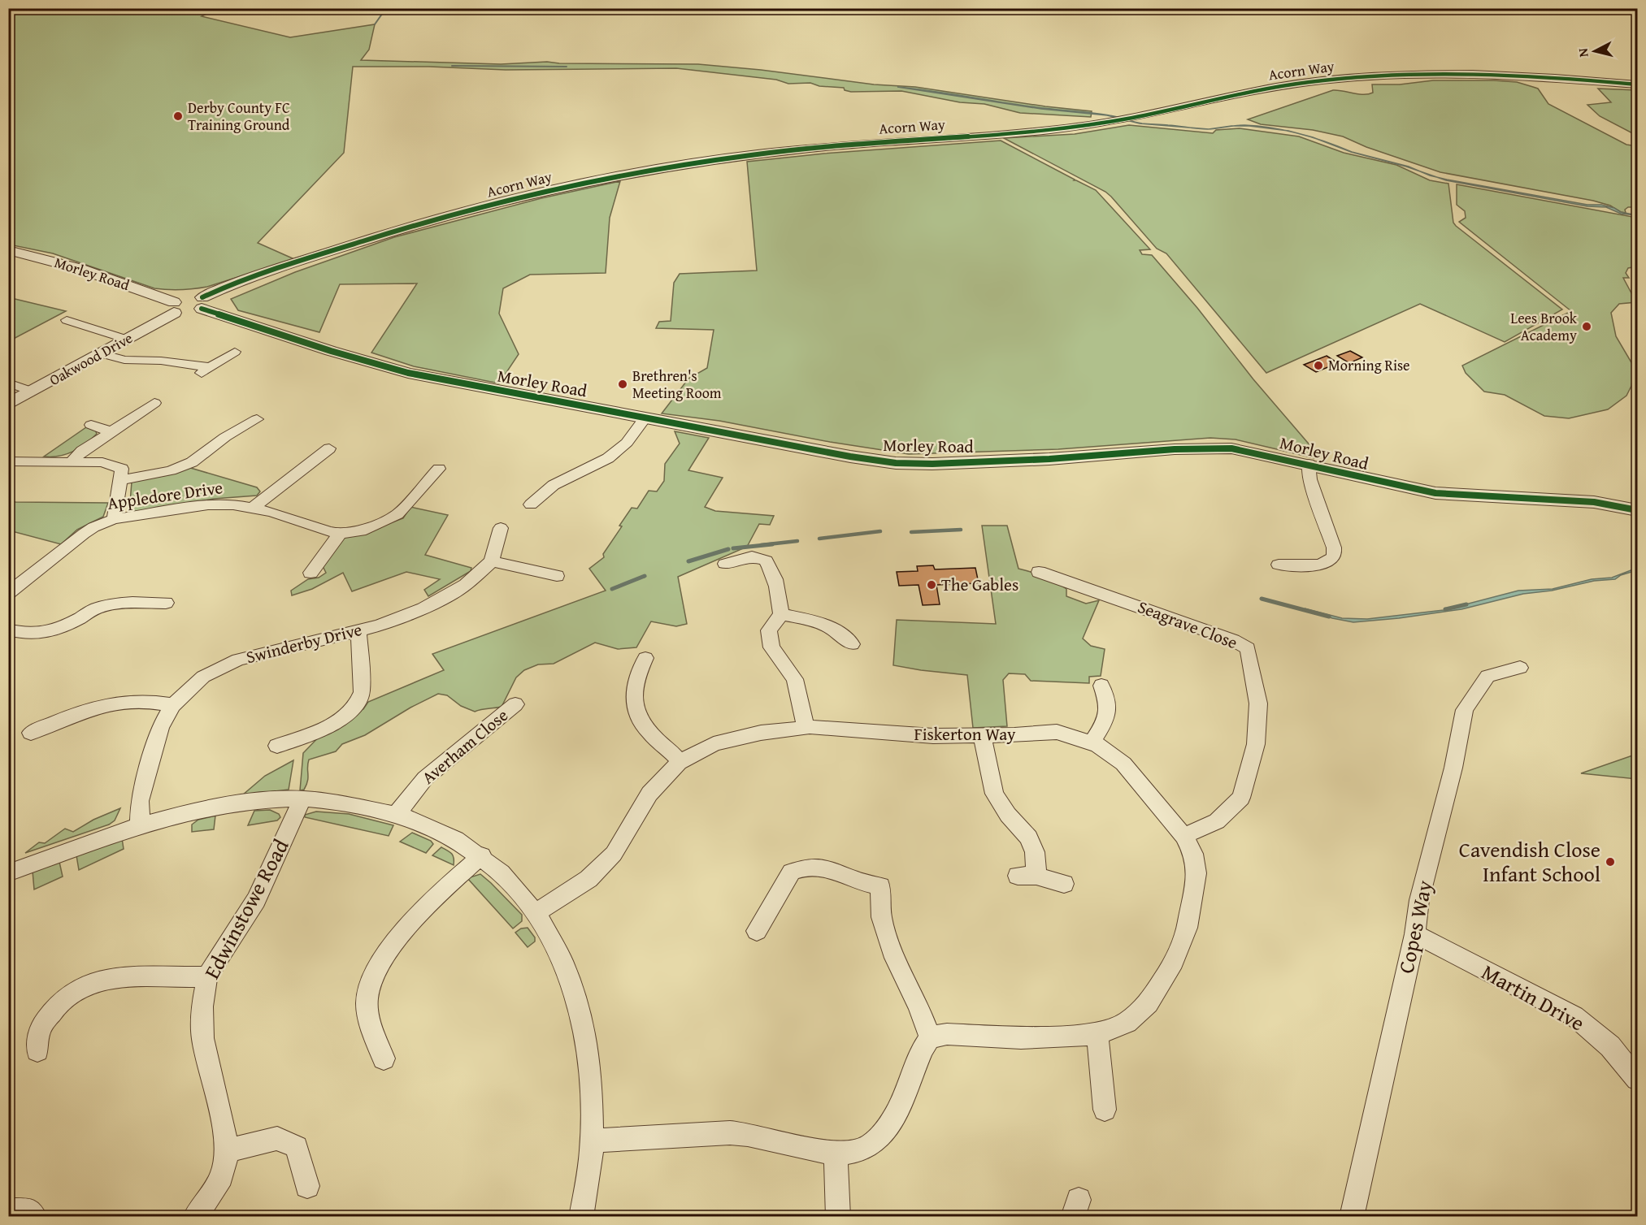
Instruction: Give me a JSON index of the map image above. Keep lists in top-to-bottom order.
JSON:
{
  "streets": {
    "street": [
      "Acorn Way",
      "Morley Road",
      "Oakwood Drive",
      "Appledore Drive",
      "Seagrave Close",
      "Swinderby Drive",
      "Fiskerton Way",
      "Averham Close",
      "Edwinstowe Road",
      "Copes Way",
      "Martin Drive"
    ]
  },
  "crossings": [
    ["Acorn Way", "Morley Road"],
    ["Acorn Way", "Oakwood Drive"],
    ["Morley Road", "Oakwood Drive"],
    ["Seagrave Close", "Fiskerton Way"],
    ["Copes Way", "Martin Drive"]
  ],
  "places": [
    "Derby County FC Training Ground",
    "Lees Brook Academy",
    "Morning Rise",
    "Brethren's Meeting Room",
    "The Gables",
    "Cavendish Close Infant School"
  ],
  "north": "left"
}
